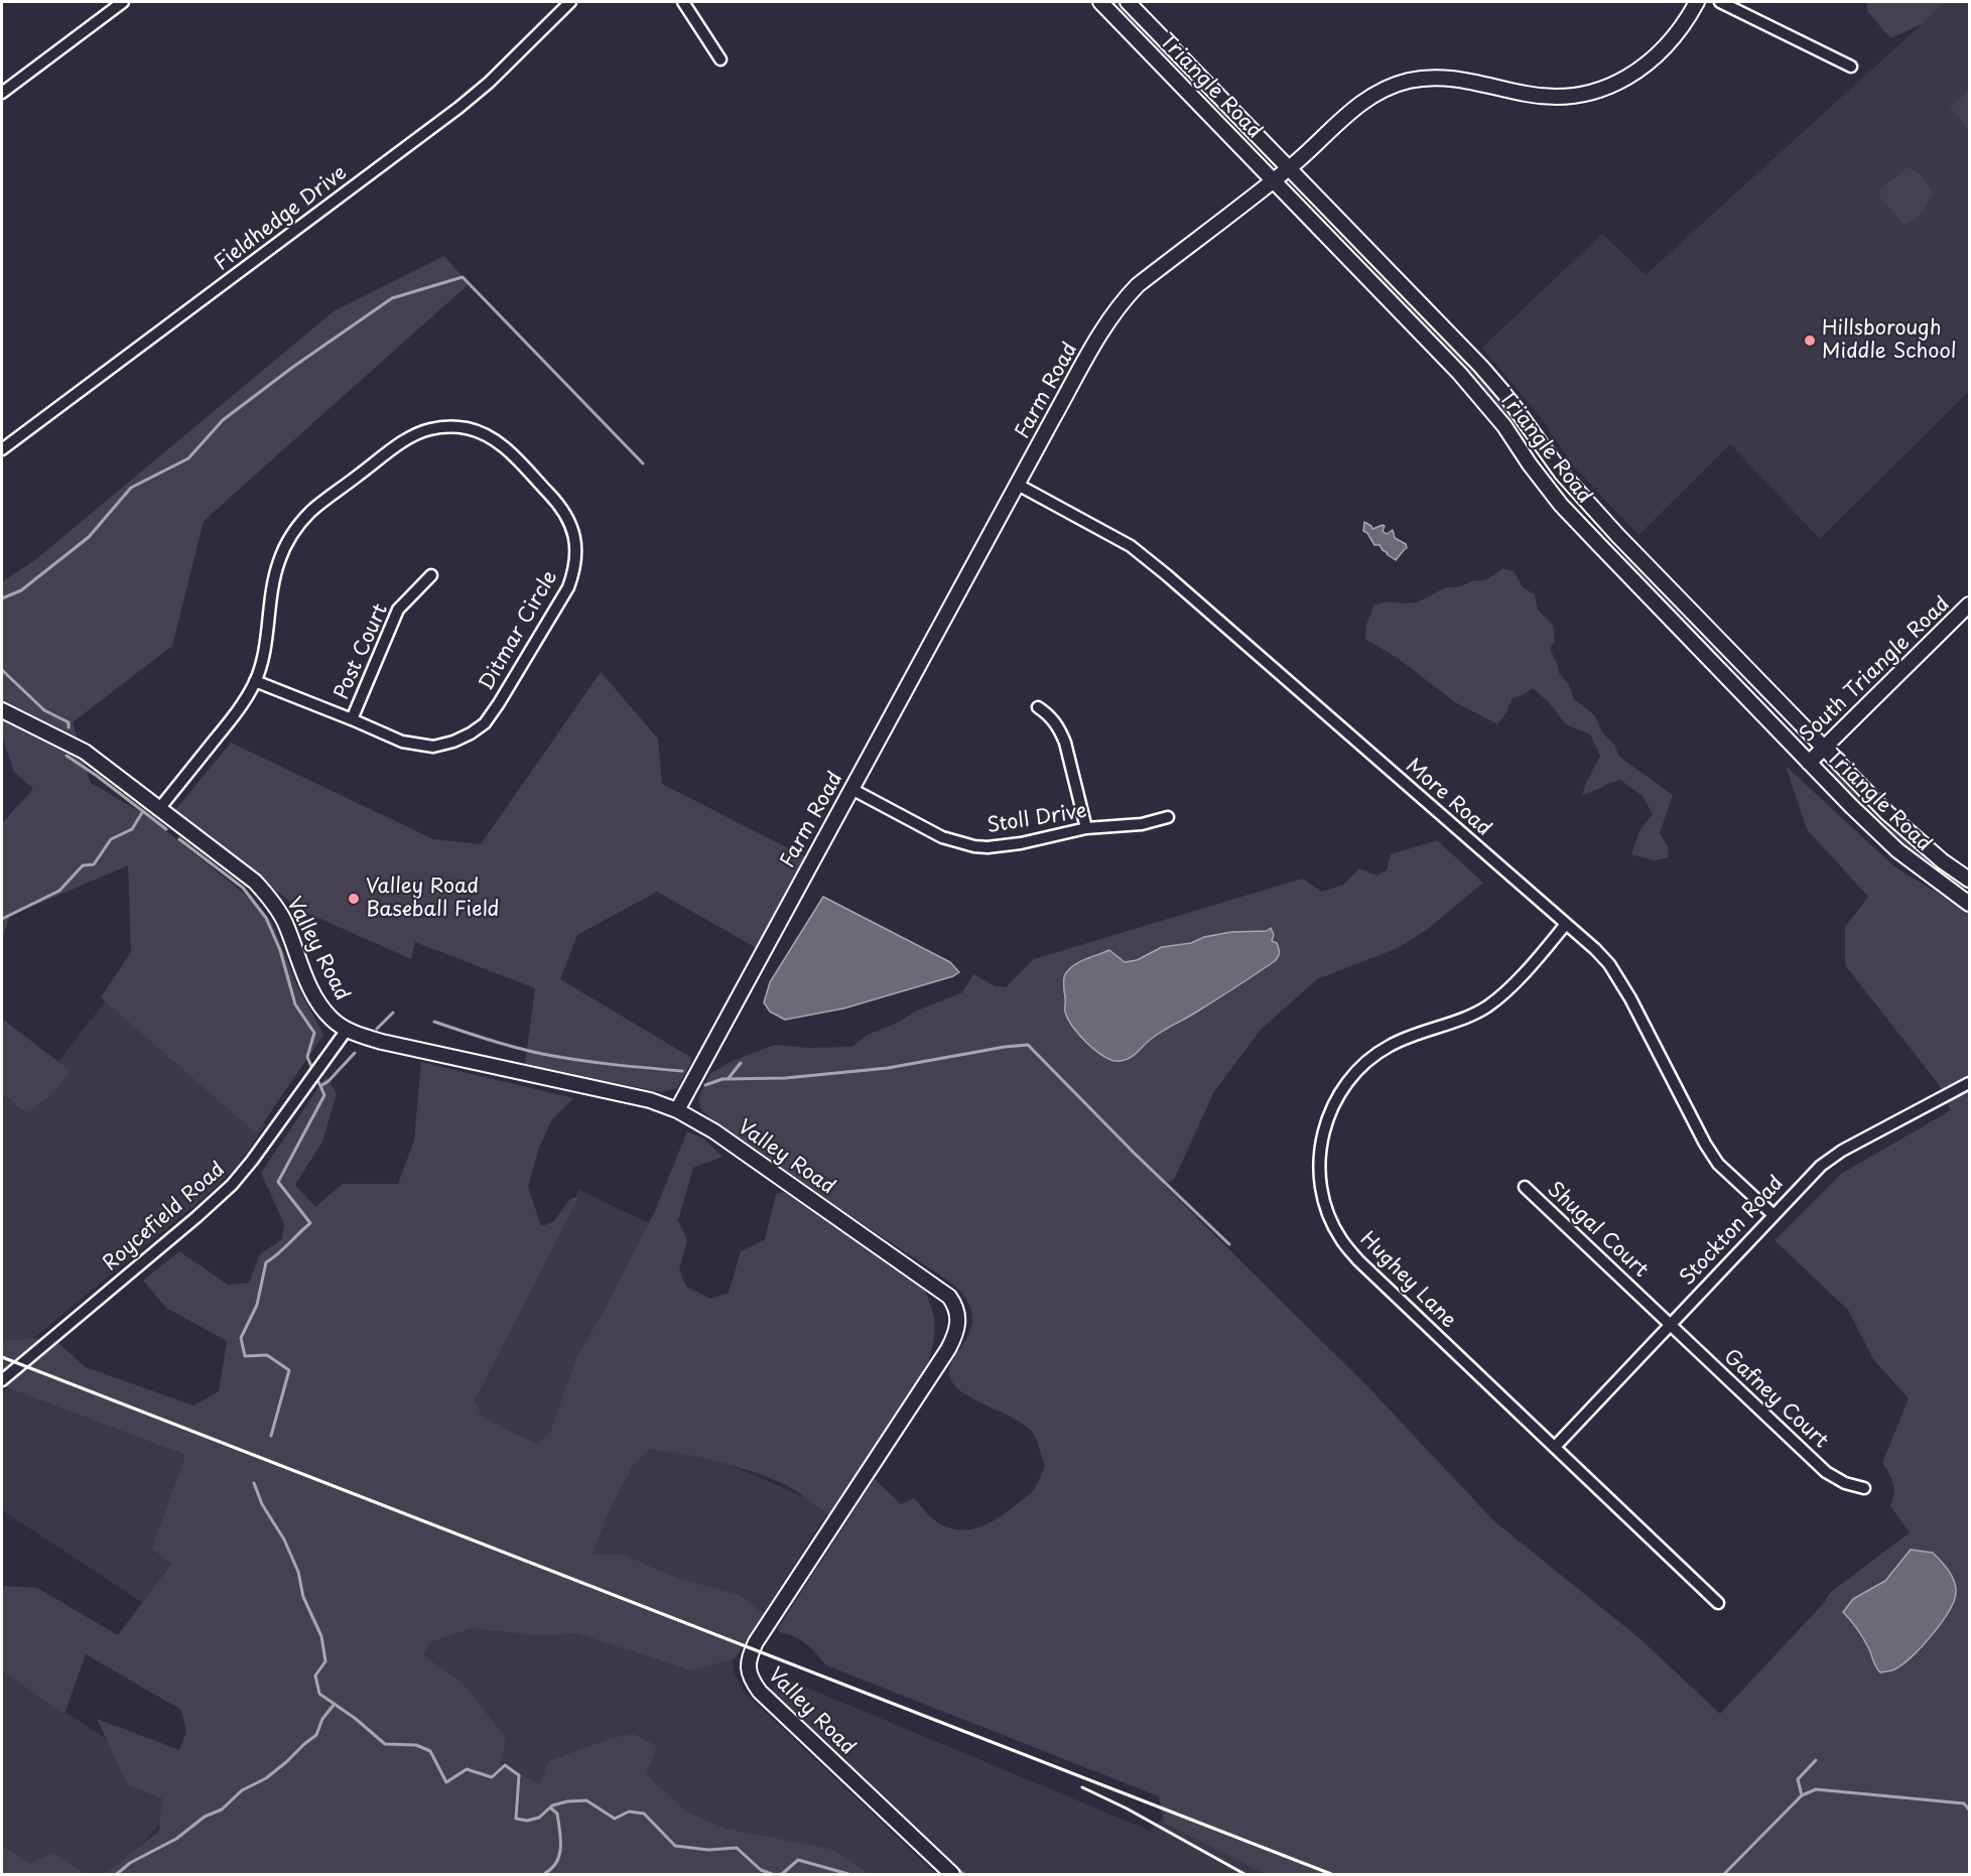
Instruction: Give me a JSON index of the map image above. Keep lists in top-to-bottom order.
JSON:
{
  "streets": {
    "street": [
      "Triangle Road",
      "Fieldhedge Drive",
      "Farm Road",
      "Ditmar Circle",
      "Post Court",
      "South Triangle Road",
      "More Road",
      "Stoll Drive",
      "Valley Road",
      "Roycefield Road",
      "Shugal Court",
      "Stockton Road",
      "Hughey Lane",
      "Gafney Court"
    ]
  },
  "crossings": [
    ["Triangle Road", "Farm Road"],
    ["Triangle Road", "South Triangle Road"],
    ["Farm Road", "More Road"],
    ["Farm Road", "Stoll Drive"],
    ["Farm Road", "Valley Road"],
    ["Ditmar Circle", "Post Court"],
    ["Ditmar Circle", "Valley Road"],
    ["More Road", "Stockton Road"],
    ["More Road", "Hughey Lane"],
    ["Valley Road", "Roycefield Road"],
    ["Shugal Court", "Stockton Road"],
    ["Shugal Court", "Gafney Court"],
    ["Stockton Road", "Hughey Lane"],
    ["Stockton Road", "Gafney Court"]
  ],
  "places": ["Hillsborough Middle School", "Valley Road Baseball Field"]
}
